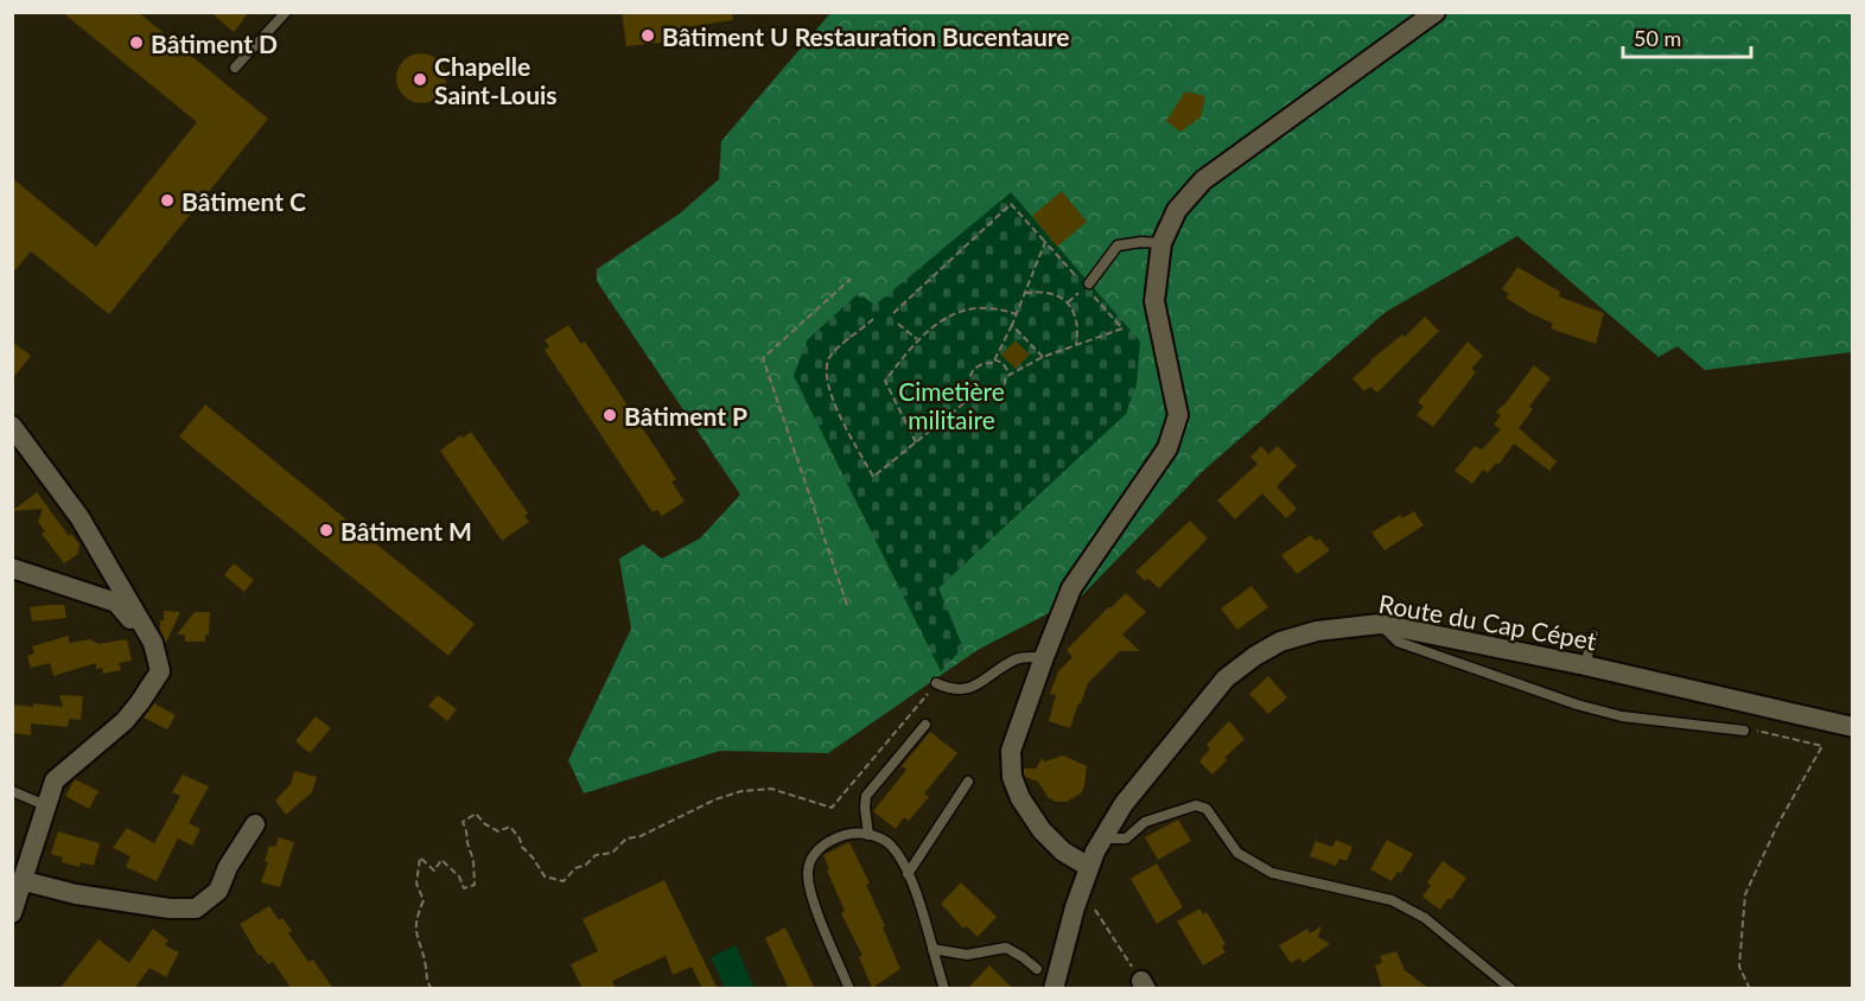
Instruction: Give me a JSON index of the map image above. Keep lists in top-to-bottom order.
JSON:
{
  "streets": {
    "street": ["Route du Cap Cépet"]
  },
  "parks": ["Cimetière militaire"],
  "places": [
    "Bâtiment U Restauration Bucentaure",
    "Bâtiment D",
    "Chapelle Saint-Louis",
    "Bâtiment C",
    "Bâtiment P",
    "Bâtiment M"
  ],
  "scale_bar": "50 m"
}
